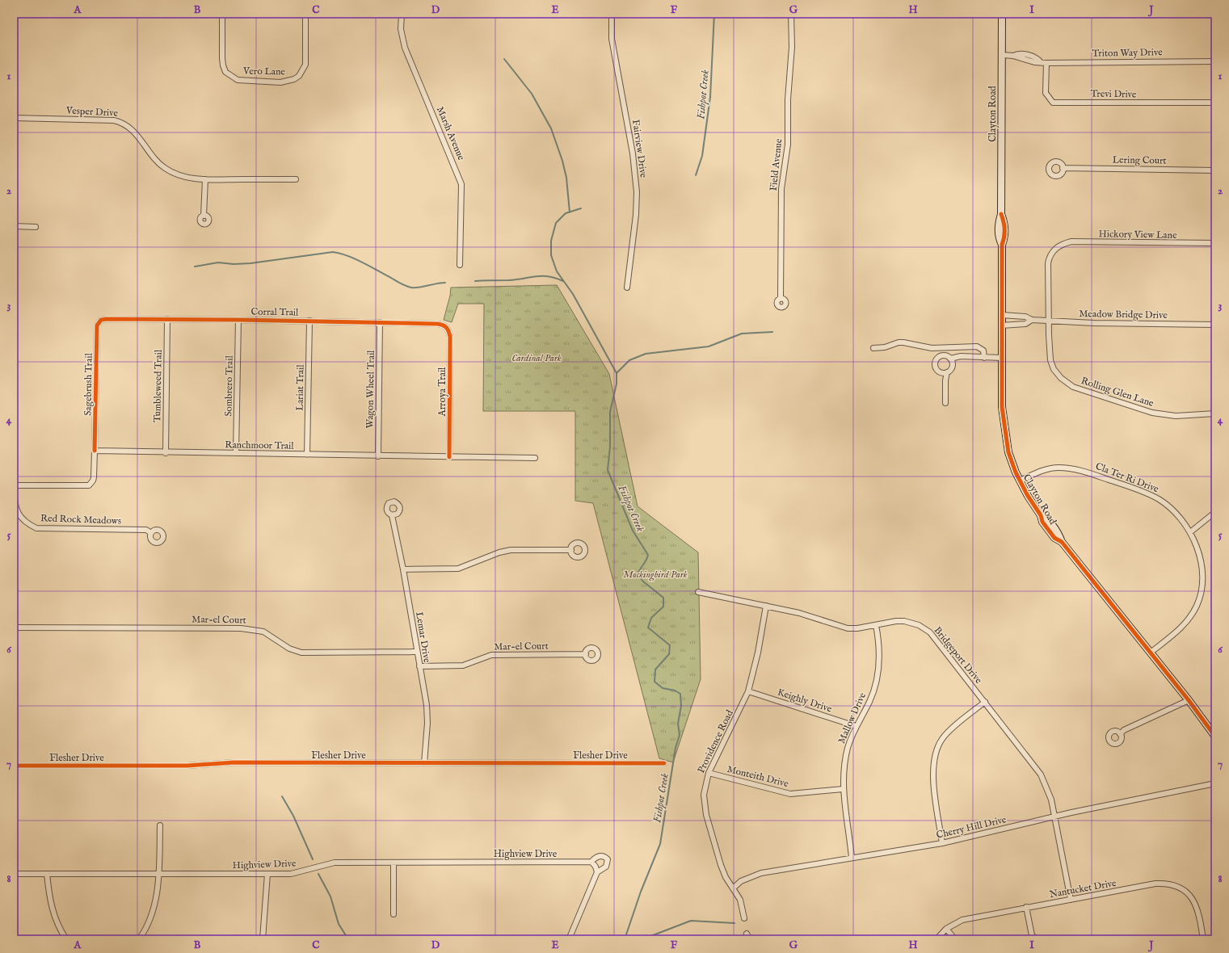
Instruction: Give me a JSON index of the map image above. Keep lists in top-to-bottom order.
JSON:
{
  "streets": {
    "main road": ["Clayton Road"],
    "street": [
      "Triton Way Drive",
      "Vero Lane",
      "Trevi Drive",
      "Vesper Drive",
      "Marsh Avenue",
      "Fairview Drive",
      "Lering Court",
      "Field Avenue",
      "Hickory View Lane",
      "Corral Trail",
      "Meadow Bridge Drive",
      "Sagebrush Trail",
      "Tumbleweed Trail",
      "Sombrero Trail",
      "Lariat Trail",
      "Wagon Wheel Trail",
      "Arroya Trail",
      "Rolling Glen Lane",
      "Ranchmoor Trail",
      "Cla Ter Ri Drive",
      "Red Rock Meadows",
      "Mar-el Court",
      "Lemar Drive",
      "Bridgeport Drive",
      "Keighly Drive",
      "Mallow Drive",
      "Providence Road",
      "Flesher Drive",
      "Monteith Drive",
      "Cherry Hill Drive",
      "Highview Drive",
      "Nantucket Drive"
    ]
  },
  "crossings": [
    ["Triton Way Drive", "Trevi Drive"],
    ["Triton Way Drive", "Clayton Road"],
    ["Clayton Road", "Meadow Bridge Drive"],
    ["Clayton Road", "Cla Ter Ri Drive"],
    ["Hickory View Lane", "Rolling Glen Lane"],
    ["Corral Trail", "Sagebrush Trail"],
    ["Corral Trail", "Tumbleweed Trail"],
    ["Corral Trail", "Sombrero Trail"],
    ["Corral Trail", "Lariat Trail"],
    ["Corral Trail", "Wagon Wheel Trail"],
    ["Corral Trail", "Arroya Trail"],
    ["Meadow Bridge Drive", "Rolling Glen Lane"],
    ["Sagebrush Trail", "Ranchmoor Trail"],
    ["Tumbleweed Trail", "Ranchmoor Trail"],
    ["Sombrero Trail", "Ranchmoor Trail"],
    ["Lariat Trail", "Ranchmoor Trail"],
    ["Wagon Wheel Trail", "Ranchmoor Trail"],
    ["Arroya Trail", "Ranchmoor Trail"],
    ["Mar-el Court", "Lemar Drive"],
    ["Lemar Drive", "Flesher Drive"],
    ["Bridgeport Drive", "Mallow Drive"],
    ["Bridgeport Drive", "Providence Road"],
    ["Bridgeport Drive", "Cherry Hill Drive"],
    ["Bridgeport Drive", "Nantucket Drive"],
    ["Keighly Drive", "Mallow Drive"],
    ["Keighly Drive", "Providence Road"],
    ["Mallow Drive", "Monteith Drive"],
    ["Mallow Drive", "Cherry Hill Drive"],
    ["Providence Road", "Monteith Drive"],
    ["Providence Road", "Cherry Hill Drive"]
  ],
  "water": ["Fishpot Creek"],
  "parks": ["Cardinal Park", "Mockingbird Park"],
  "grid": {
    "columns": [
      "A",
      "B",
      "C",
      "D",
      "E",
      "F",
      "G",
      "H",
      "I",
      "J"
    ],
    "rows": [
      "1",
      "2",
      "3",
      "4",
      "5",
      "6",
      "7",
      "8"
    ]
  }
}
